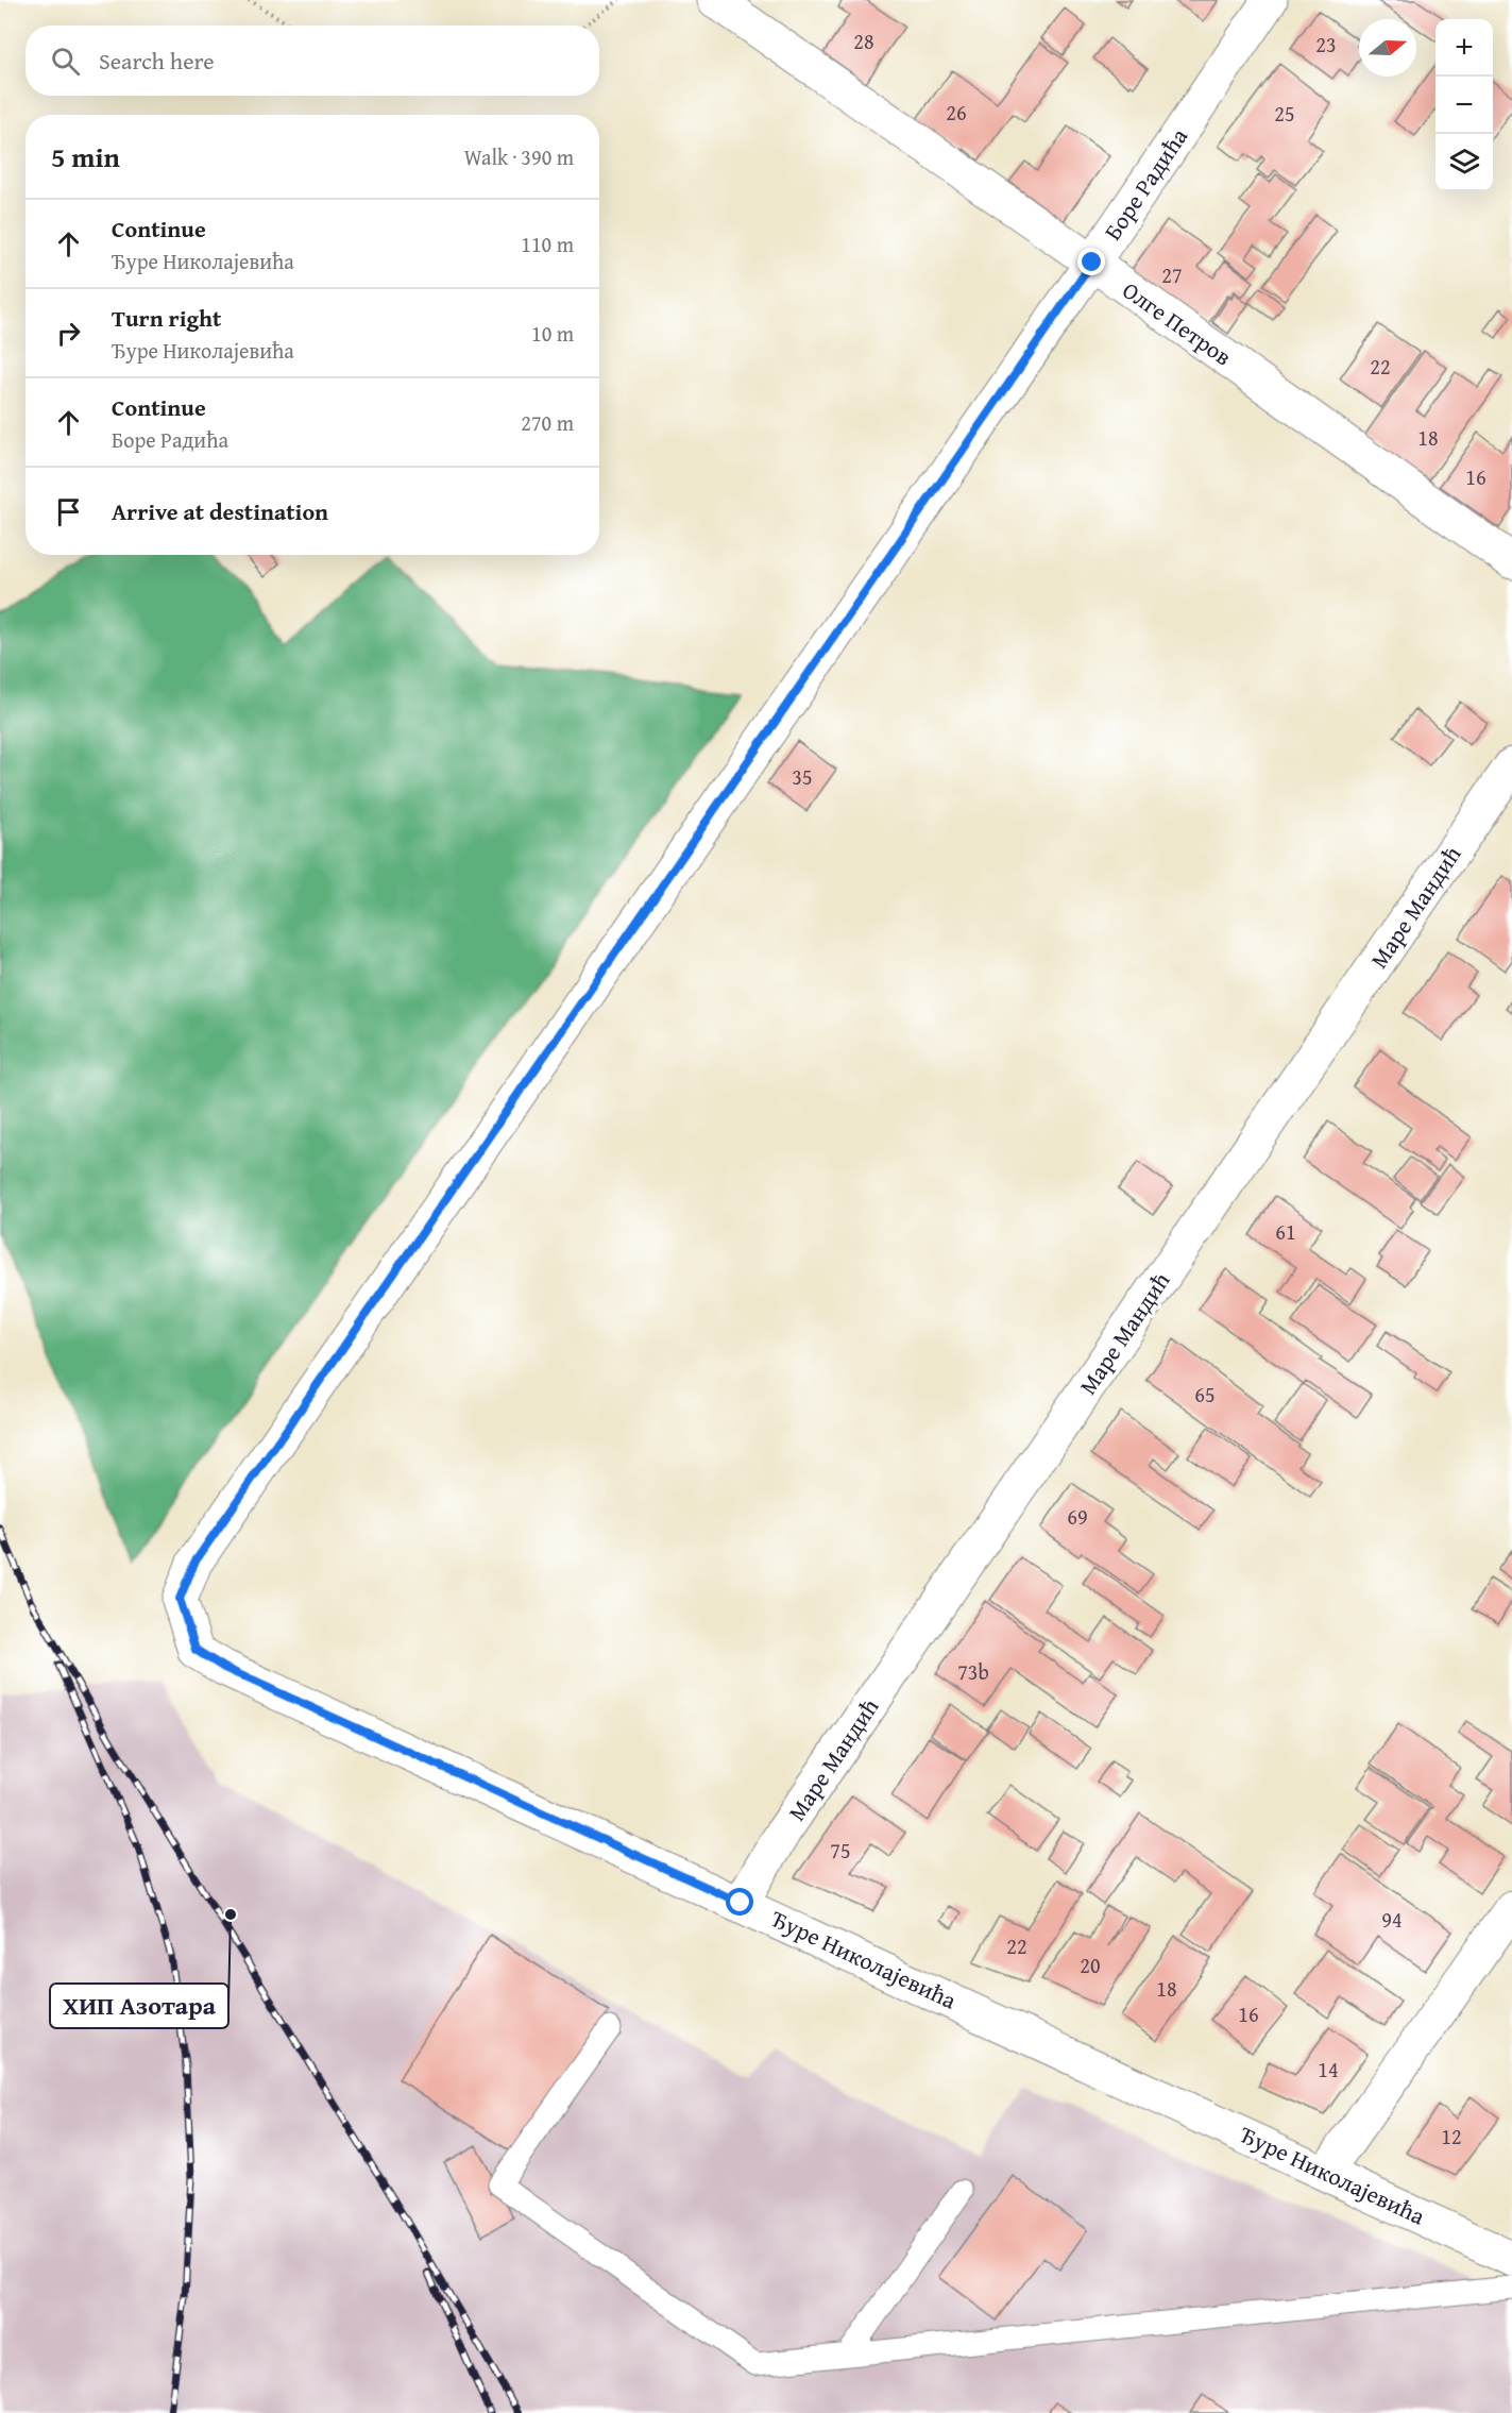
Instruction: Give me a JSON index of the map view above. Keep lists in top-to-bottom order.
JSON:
{
  "streets": {
    "street": [
      "Боре Радића",
      "Олге Петров",
      "Маре Мандић",
      "Ђуре Николајевића"
    ]
  },
  "crossings": [
    ["Боре Радића", "Олге Петров"],
    ["Боре Радића", "Ђуре Николајевића"],
    ["Маре Мандић", "Ђуре Николајевића"]
  ],
  "places": ["ХИП Азотара"],
  "house_numbers": [
    "28",
    "23",
    "26",
    "25",
    "27",
    "22",
    "18",
    "16",
    "35",
    "61",
    "65",
    "69",
    "73b",
    "75",
    "94",
    "22",
    "20",
    "18",
    "16",
    "14",
    "12"
  ],
  "north": "right",
  "page": {
    "map_buttons": ["+", "−"],
    "search": "Search here",
    "heading": ["5 min", "Walk · 390 m"],
    "list": [
      ["Continue", "Ђуре Николајевића", "110 m"],
      ["Turn right", "Ђуре Николајевића", "10 m"],
      ["Continue", "Боре Радића", "270 m"],
      "Arrive at destination"
    ]
  }
}
